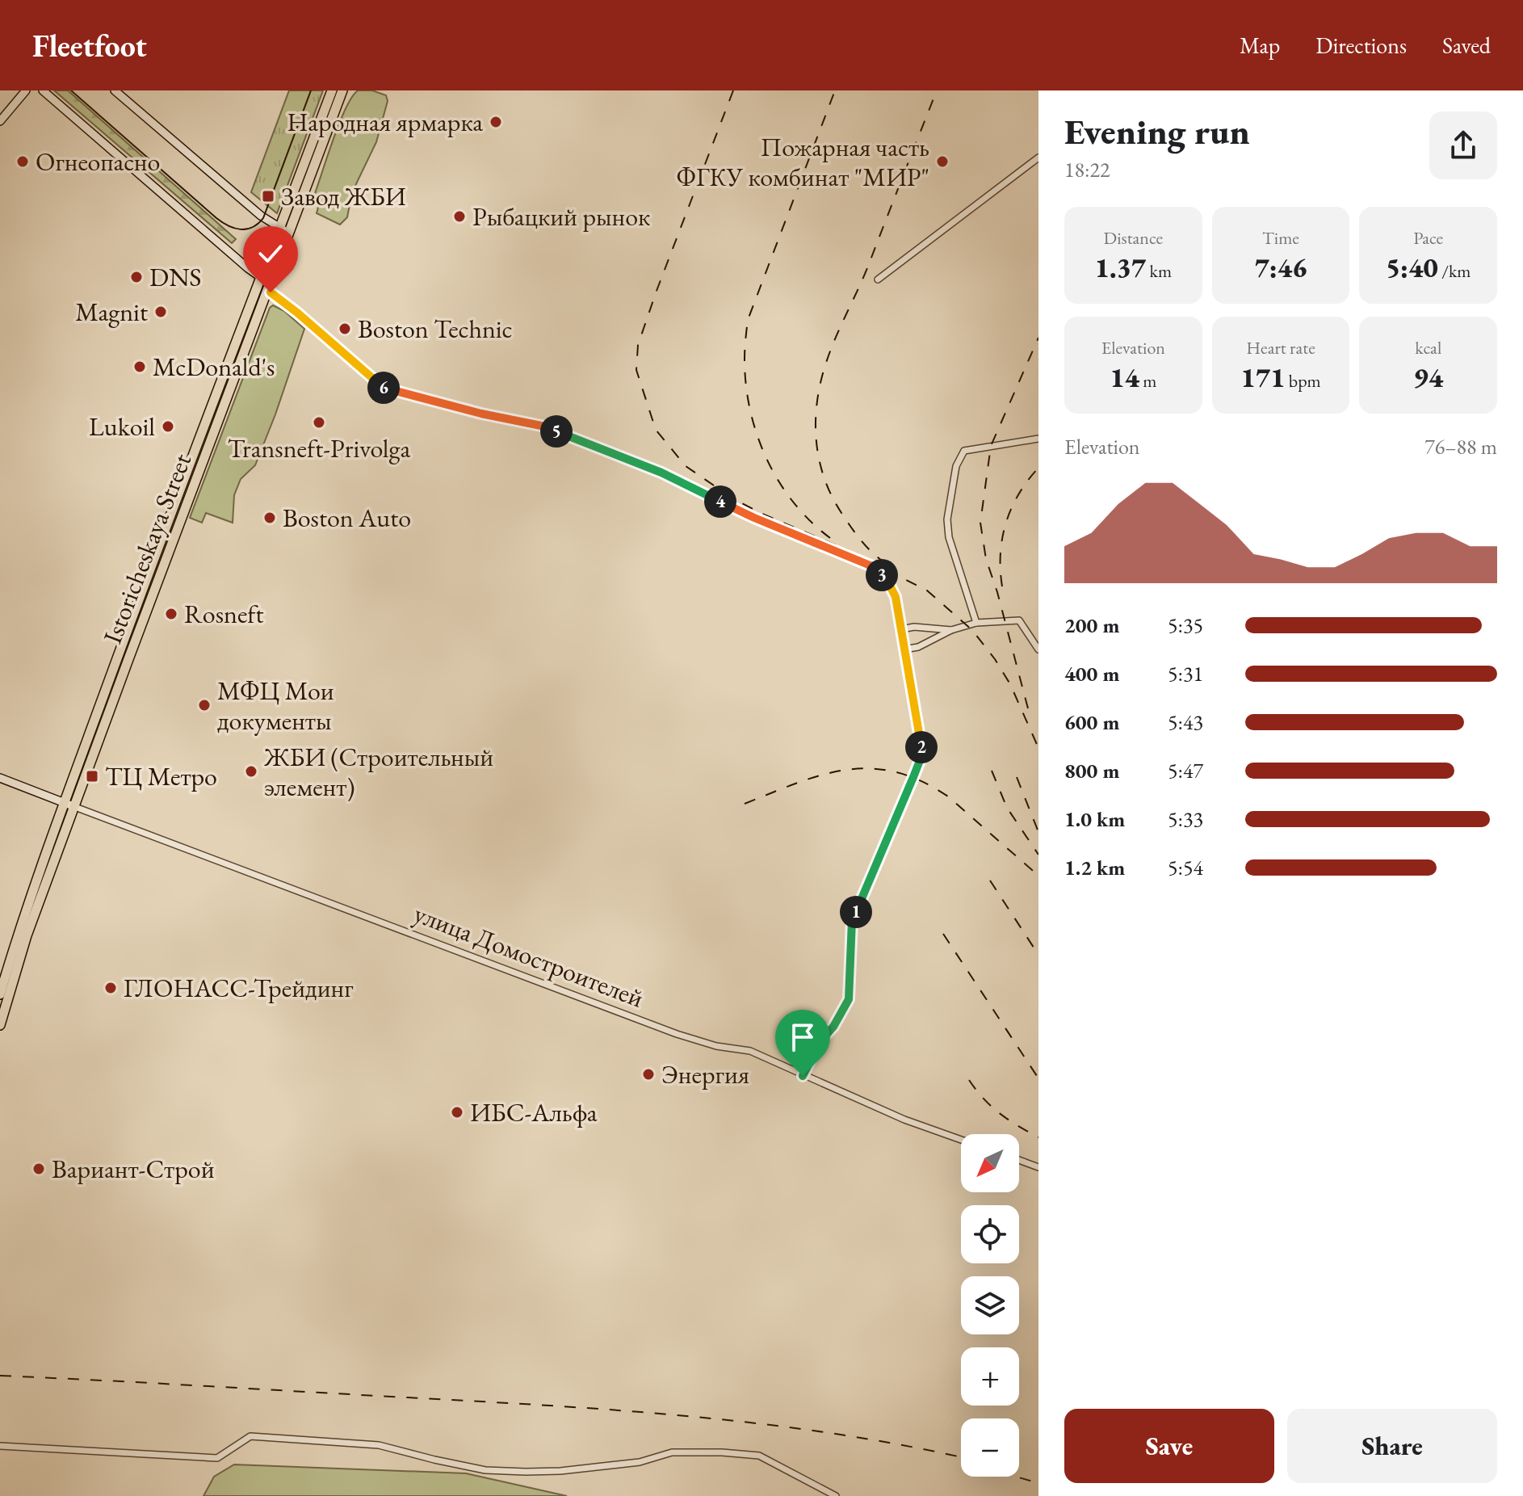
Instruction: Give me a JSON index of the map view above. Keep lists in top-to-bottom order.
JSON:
{
  "streets": {
    "highway": ["Istoricheskaya Street"],
    "main road": ["улица Домостроителей"]
  },
  "crossings": [
    ["Istoricheskaya Street", "улица Домостроителей"]
  ],
  "places": {
    "other": [
      "Народная ярмарка",
      "Огнеопасно",
      "Пожарная часть ФГКУ комбинат \"МИР\"",
      "Рыбацкий рынок",
      "DNS",
      "Magnit",
      "Boston Technic",
      "McDonald's",
      "Transneft-Privolga",
      "Lukoil",
      "Boston Auto",
      "Rosneft",
      "МФЦ Мои документы",
      "ЖБИ (Строительный элемент)",
      "ГЛОНАСС-Трейдинг",
      "Энергия",
      "ИБС-Альфа",
      "Вариант-Строй"
    ],
    "transit": ["Завод ЖБИ", "ТЦ Метро"]
  },
  "north": "bottom left",
  "page": {
    "header": "Fleetfoot",
    "nav": ["Map", "Directions", "Saved"],
    "heading": ["Evening run", "18:22"],
    "stats": [
      ["Distance", "1.37 km"],
      ["Time", "7:46"],
      ["Pace", "5:40 /km"],
      ["Elevation", "14 m"],
      ["Heart rate", "171 bpm"],
      ["kcal", "94"]
    ],
    "pins": [
      "6",
      "5",
      "4",
      "3",
      "2",
      "1"
    ],
    "chart": ["Elevation", "76–88 m"],
    "list": [
      {
        "name": "200 m",
        "note": "5:35"
      },
      {
        "name": "400 m",
        "note": "5:31"
      },
      {
        "name": "600 m",
        "note": "5:43"
      },
      {
        "name": "800 m",
        "note": "5:47"
      },
      {
        "name": "1.0 km",
        "note": "5:33"
      },
      {
        "name": "1.2 km",
        "note": "5:54"
      }
    ],
    "map_buttons": ["+", "−"],
    "buttons": ["Save", "Share"]
  }
}
